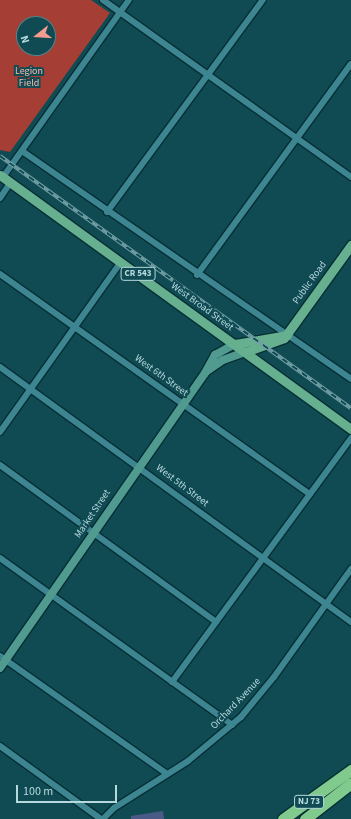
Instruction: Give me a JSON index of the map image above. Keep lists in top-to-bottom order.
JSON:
{
  "streets": {
    "highway": ["NJ 73"],
    "main road": ["CR 543", "Public Road", "West Broad Street"],
    "street": [
      "West 6th Street",
      "West 5th Street",
      "Market Street",
      "Orchard Avenue"
    ]
  },
  "crossings": [
    ["Public Road", "West Broad Street"],
    ["Public Road", "Market Street"],
    ["West Broad Street", "Market Street"],
    ["West 6th Street", "Market Street"],
    ["West 5th Street", "Market Street"],
    ["West 5th Street", "Orchard Avenue"]
  ],
  "parks": ["Legion Field"],
  "scale_bar": "100 m",
  "north": "left"
}
